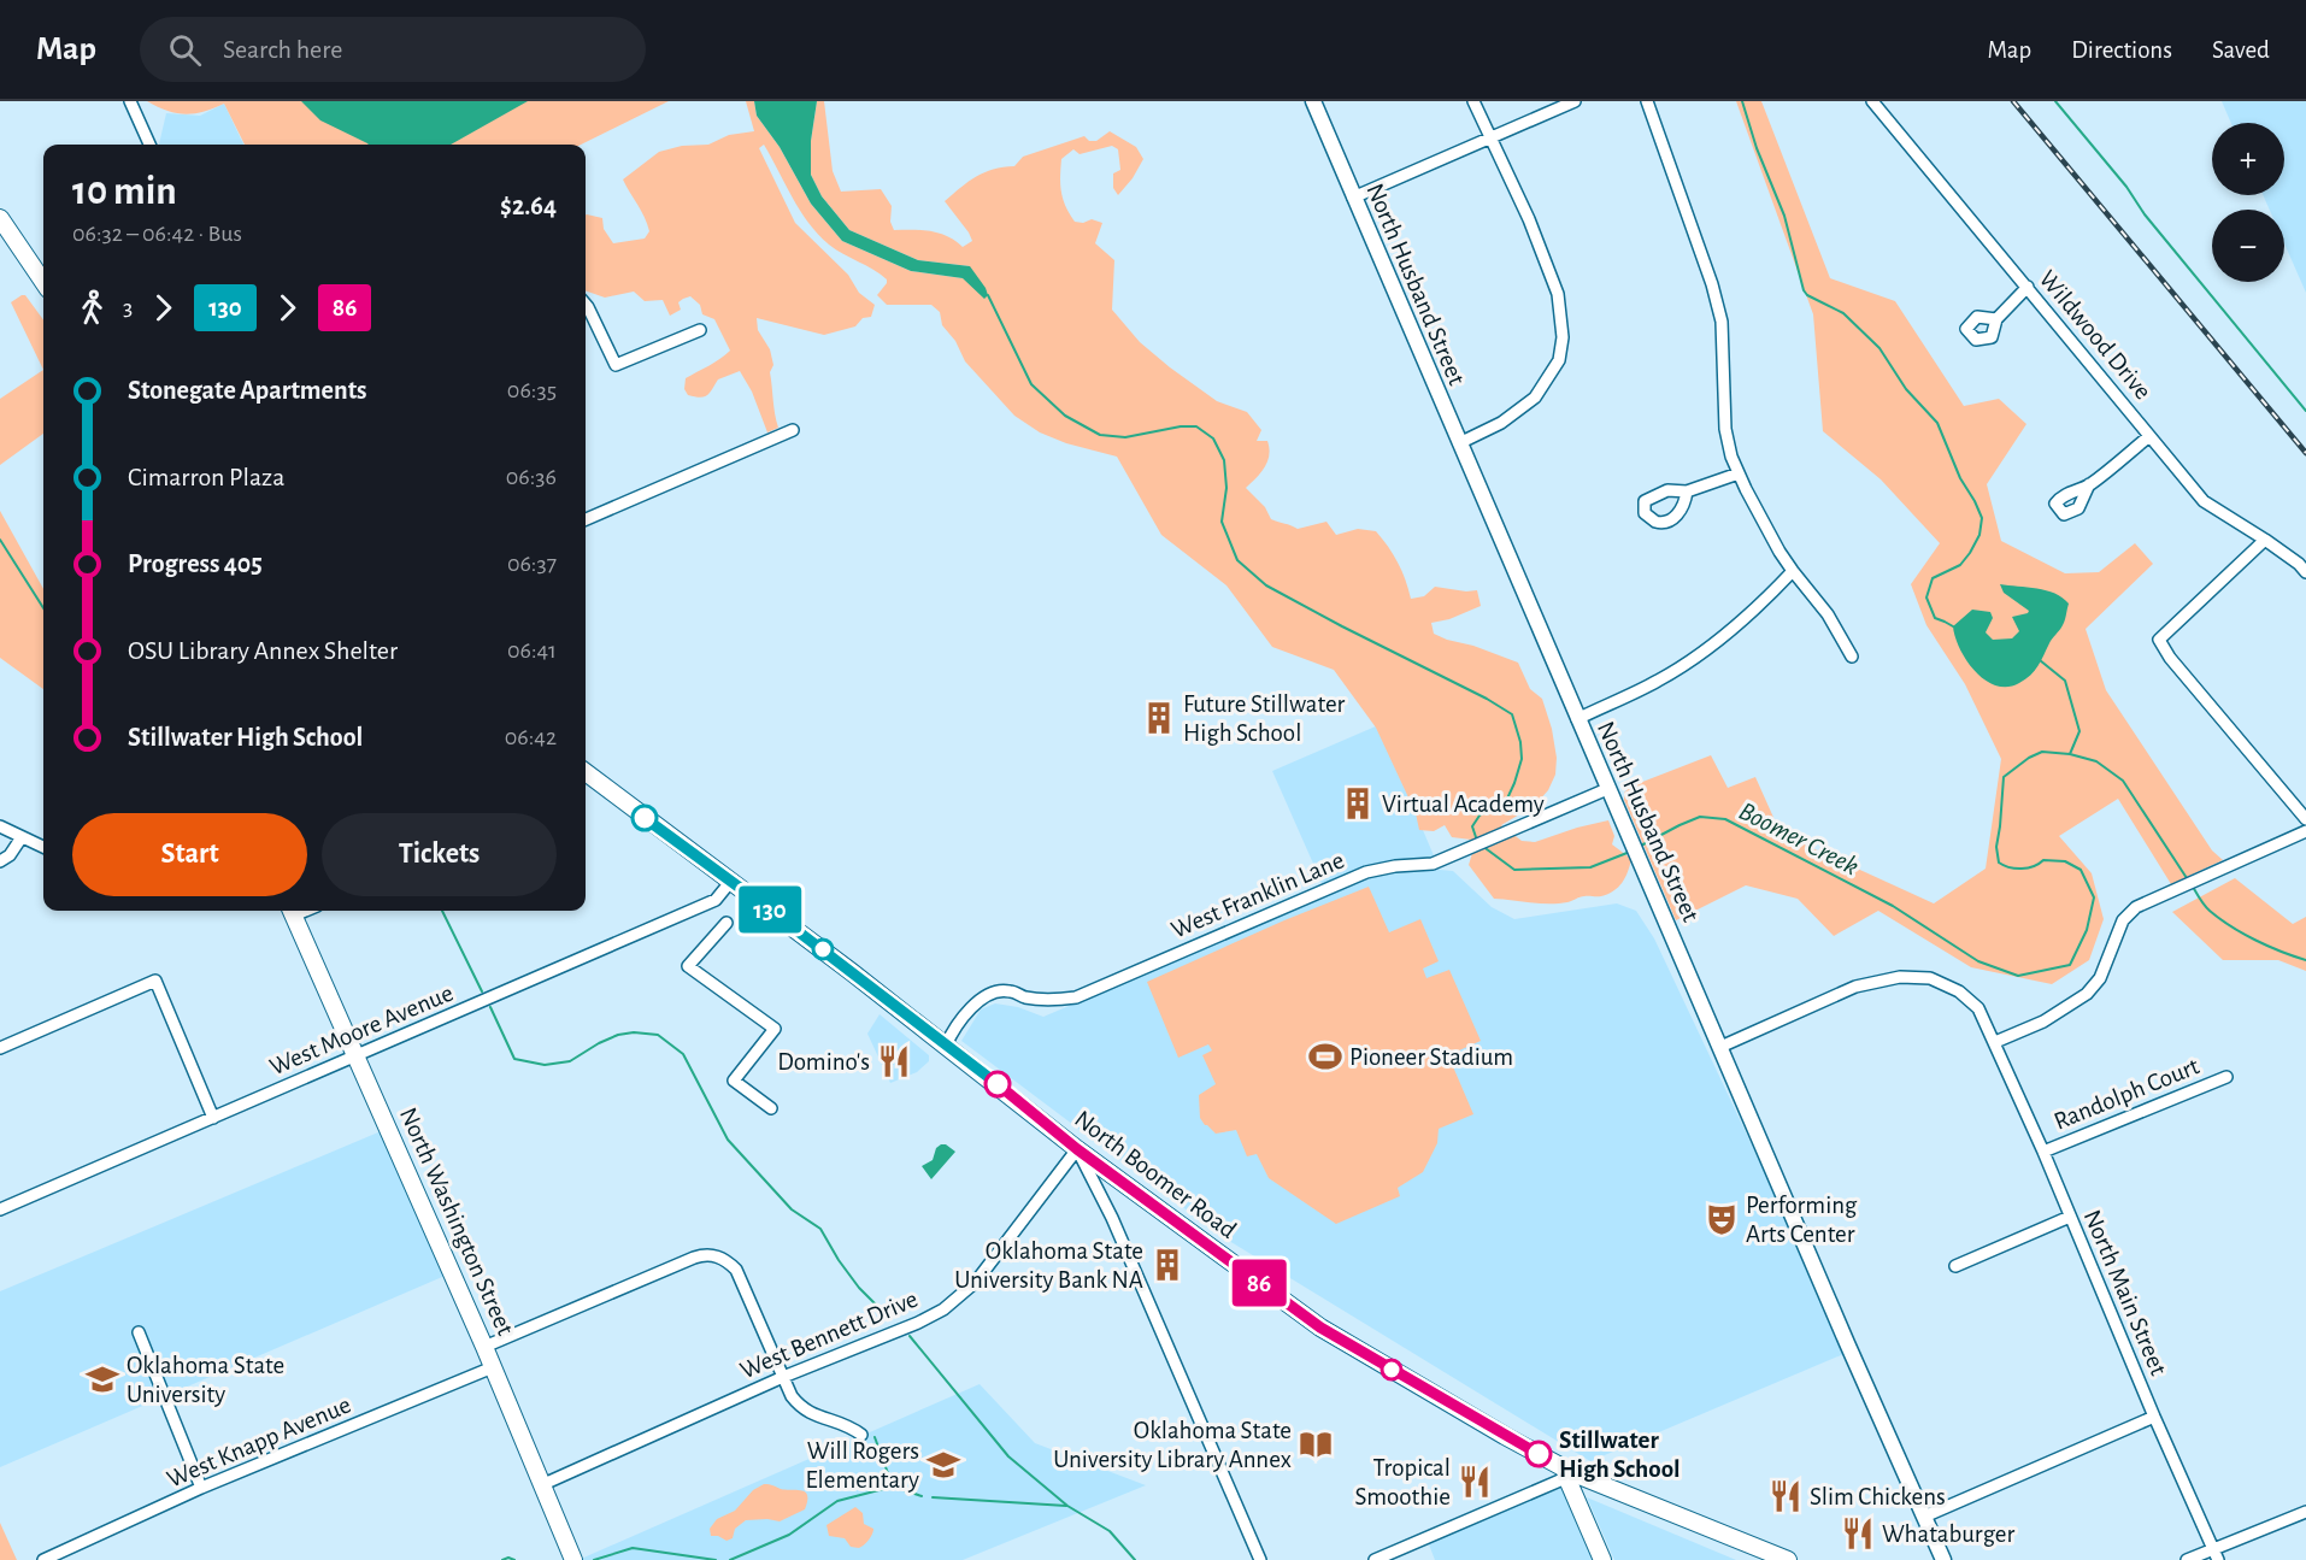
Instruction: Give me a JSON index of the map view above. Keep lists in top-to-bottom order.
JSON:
{
  "streets": {
    "main road": ["North Boomer Road", "North Washington Street"],
    "street": [
      "North Husband Street",
      "Wildwood Drive",
      "West Franklin Lane",
      "West Moore Avenue",
      "Randolph Court",
      "North Main Street",
      "West Bennett Drive",
      "West Knapp Avenue"
    ]
  },
  "crossings": [
    ["North Husband Street", "West Franklin Lane"],
    ["North Husband Street", "North Main Street"],
    ["West Franklin Lane", "North Boomer Road"],
    ["West Moore Avenue", "North Boomer Road"],
    ["West Moore Avenue", "North Washington Street"],
    ["Randolph Court", "North Main Street"],
    ["North Boomer Road", "West Bennett Drive"],
    ["North Washington Street", "West Bennett Drive"],
    ["North Washington Street", "West Knapp Avenue"]
  ],
  "water": ["Boomer Creek"],
  "places": {
    "building": ["Future Stillwater High School", "Virtual Academy", "Oklahoma State University Bank NA"],
    "sports": ["Pioneer Stadium"],
    "restaurant": [
      "Domino's",
      "Tropical Smoothie",
      "Slim Chickens",
      "Whataburger"
    ],
    "theatre": ["Performing Arts Center"],
    "school or university": ["Oklahoma State University", "Will Rogers Elementary"],
    "library": ["Oklahoma State University Library Annex"],
    "other": ["Stillwater High School"]
  },
  "lines": ["bus line 130", "bus line 86"],
  "page": {
    "header": "Map",
    "search": "Search here",
    "nav": ["Map", "Directions", "Saved"],
    "on_map": ["130", "86"],
    "map_buttons": ["+", "−"],
    "heading": ["10 min", "06:32 – 06:42 · Bus", "$2.64"],
    "legs": ["3", "130", "86"],
    "list": [
      {
        "name": "Stonegate Apartments",
        "value": "06:35"
      },
      {
        "name": "Cimarron Plaza",
        "value": "06:36"
      },
      {
        "name": "Progress 405",
        "value": "06:37"
      },
      {
        "name": "OSU Library Annex Shelter",
        "value": "06:41"
      },
      {
        "name": "Stillwater High School",
        "value": "06:42"
      }
    ],
    "buttons": ["Start", "Tickets"]
  }
}
